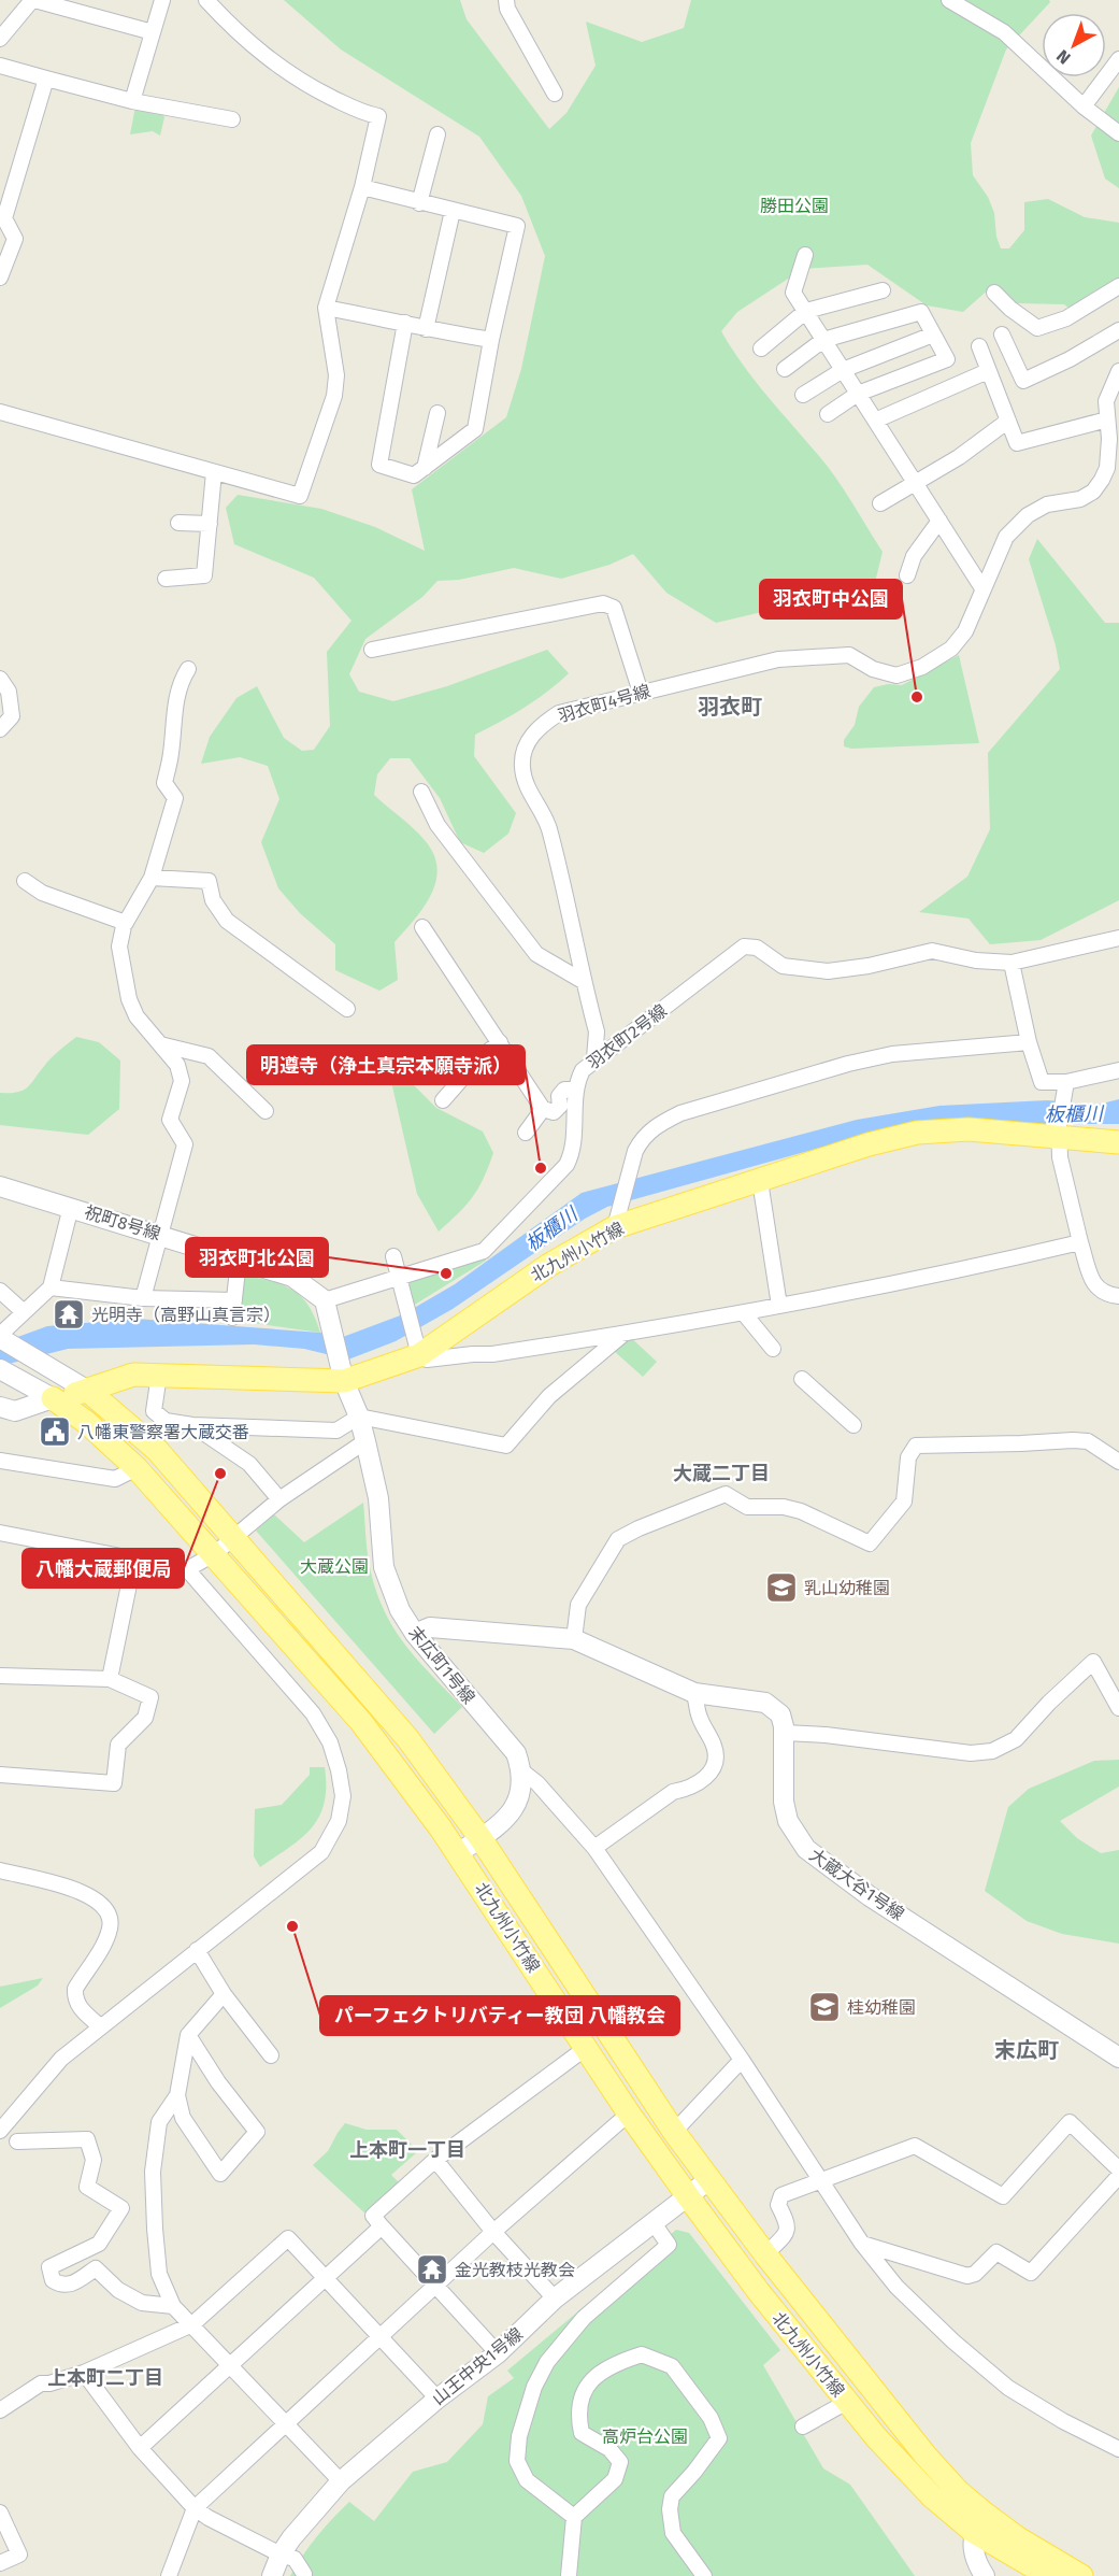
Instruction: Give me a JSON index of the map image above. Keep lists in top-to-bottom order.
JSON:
{
  "streets": {
    "main road": ["北九州小竹線"],
    "street": [
      "羽衣町4号線",
      "羽衣町2号線",
      "祝町8号線",
      "末広町1号線",
      "大蔵大谷1号線",
      "山王中央1号線"
    ]
  },
  "crossings": [
    ["羽衣町4号線", "羽衣町2号線"],
    ["羽衣町2号線", "祝町8号線"],
    ["羽衣町2号線", "末広町1号線"],
    ["祝町8号線", "末広町1号線"],
    ["北九州小竹線", "末広町1号線"],
    ["北九州小竹線", "山王中央1号線"]
  ],
  "districts": [
    "羽衣町",
    "大蔵二丁目",
    "末広町",
    "上本町一丁目",
    "上本町二丁目"
  ],
  "water": ["板櫃川"],
  "parks": ["勝田公園", "大蔵公園", "高炉台公園"],
  "places": {
    "other": [
      "羽衣町中公園",
      "明遵寺（浄土真宗本願寺派）",
      "羽衣町北公園",
      "八幡大蔵郵便局",
      "パーフェクトリバティー教団 八幡教会"
    ],
    "temple": ["光明寺（高野山真言宗）", "金光教枝光教会"],
    "public building": ["八幡東警察署大蔵交番"],
    "school or university": ["乳山幼稚園", "桂幼稚園"]
  },
  "north": "bottom left"
}
